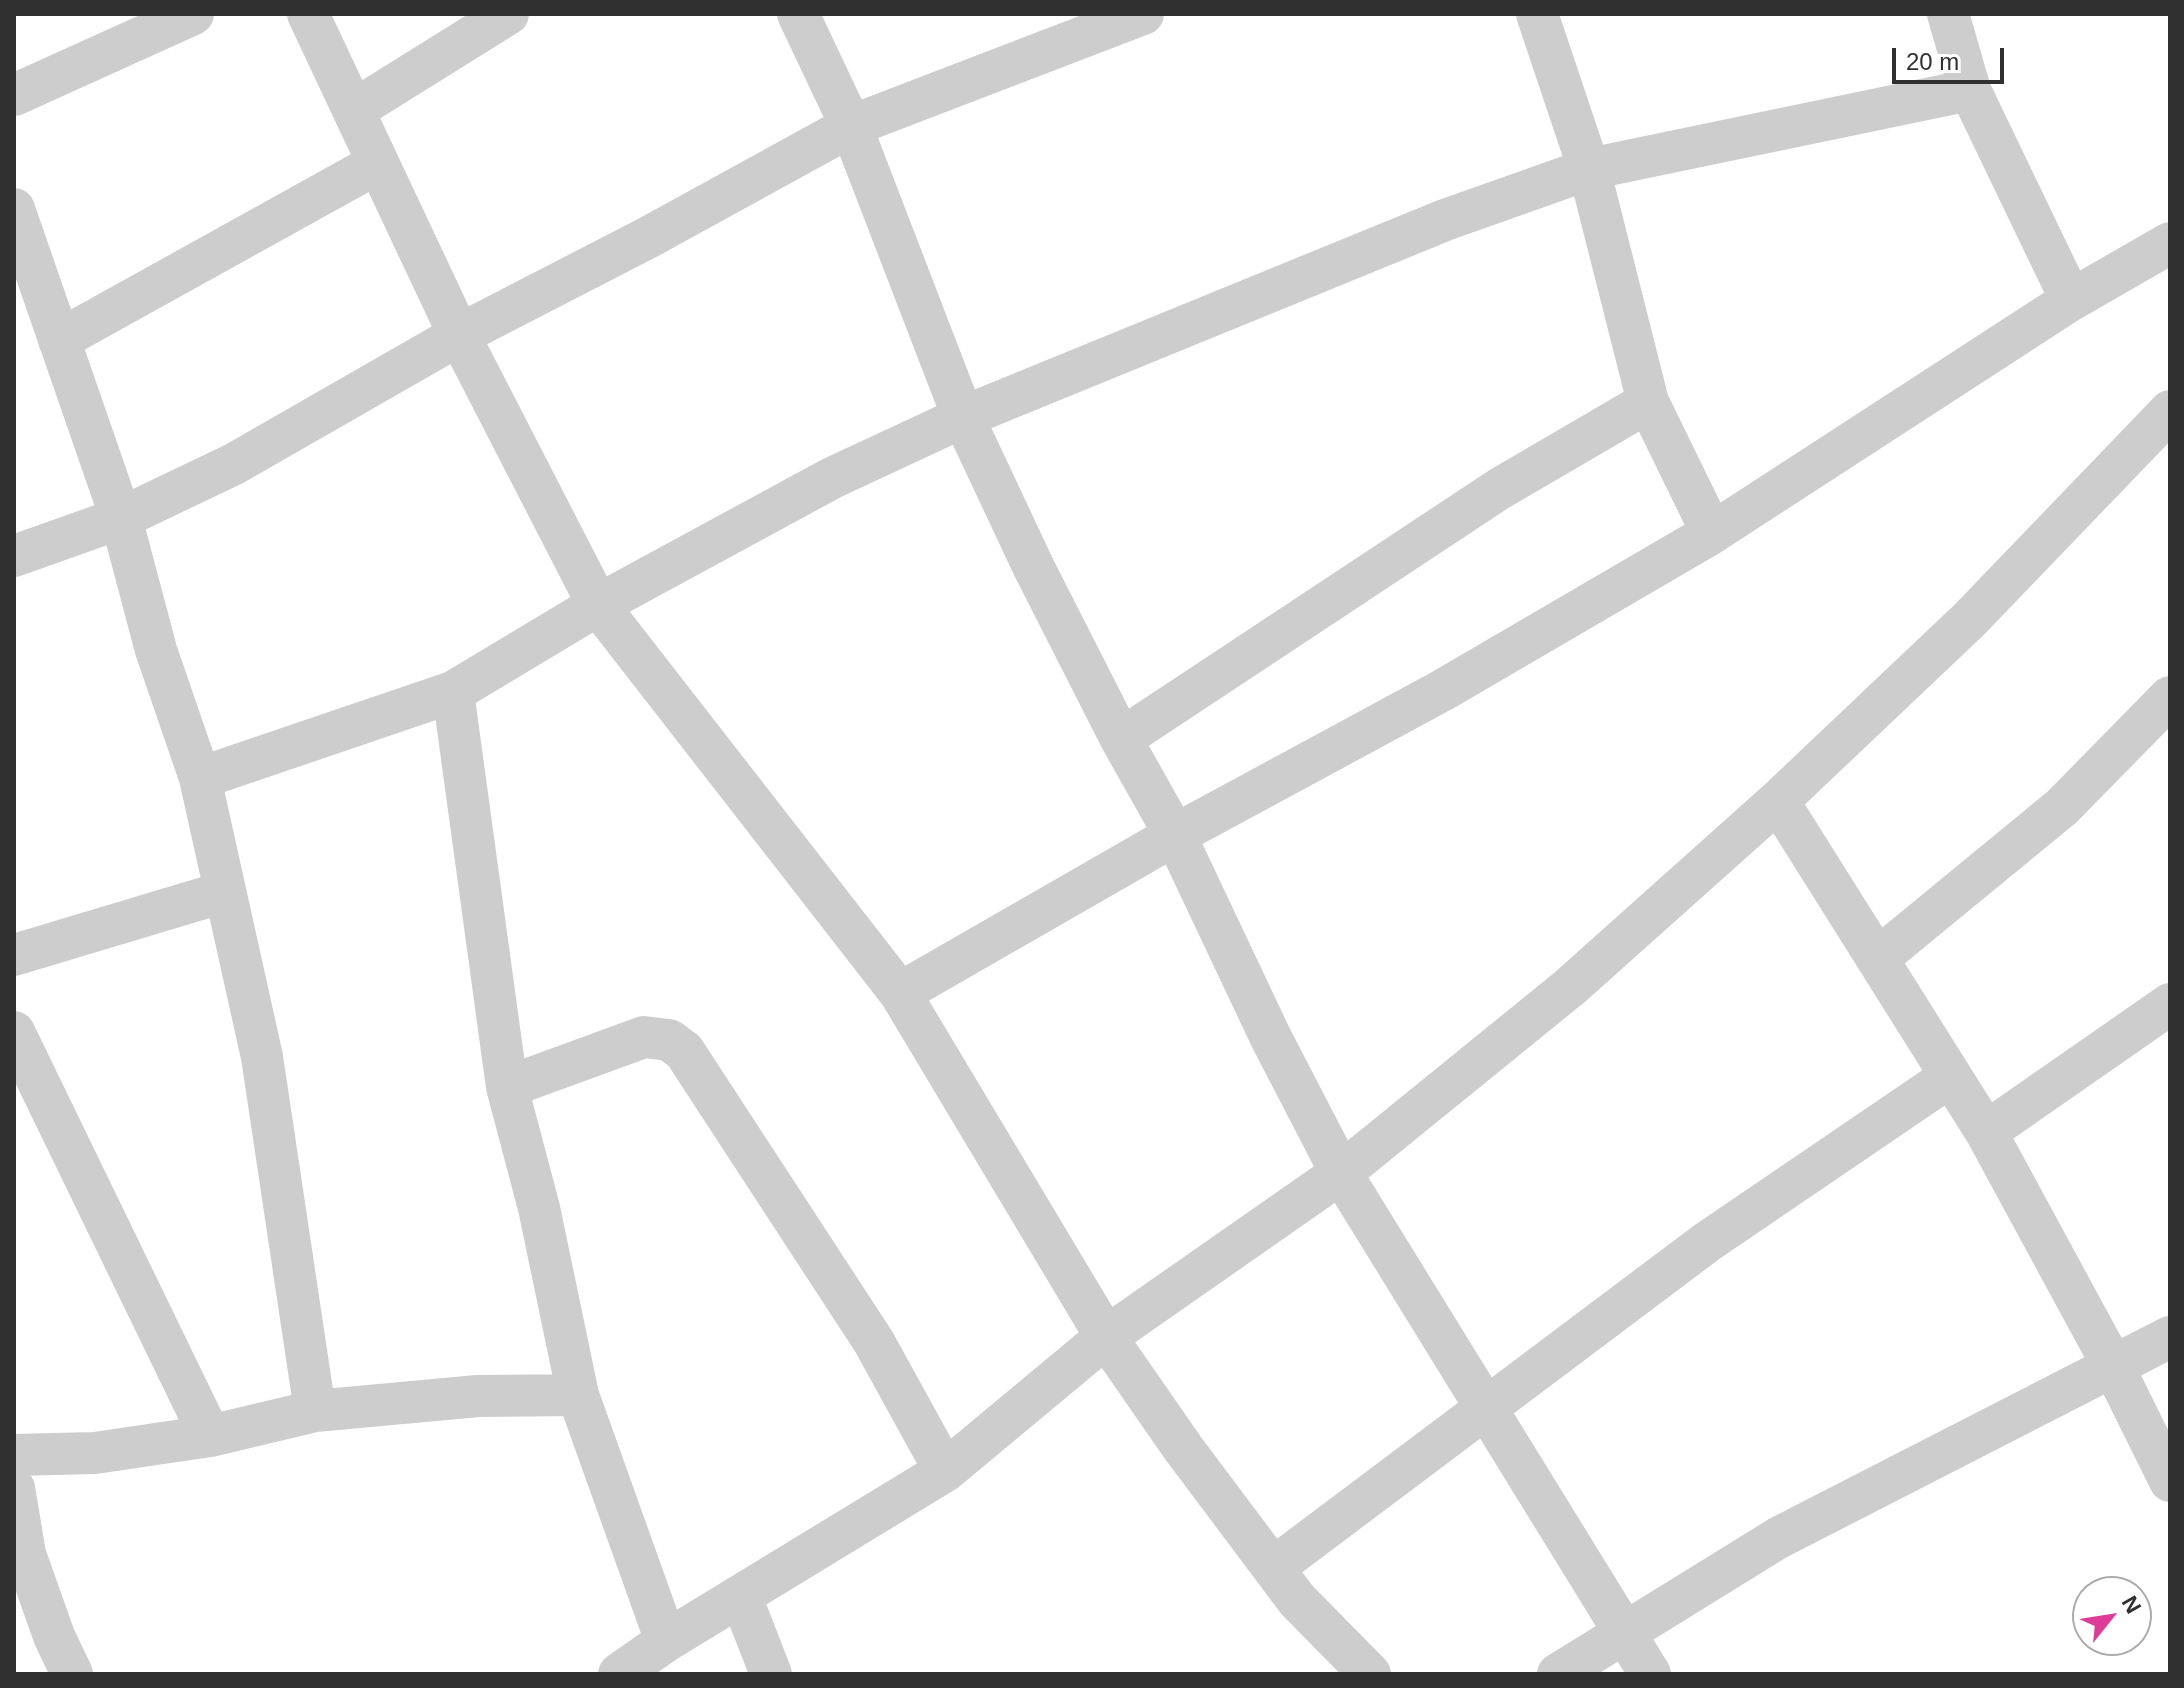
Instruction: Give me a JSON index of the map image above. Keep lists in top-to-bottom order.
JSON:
{
  "scale_bar": "20 m",
  "north": "top right"
}
